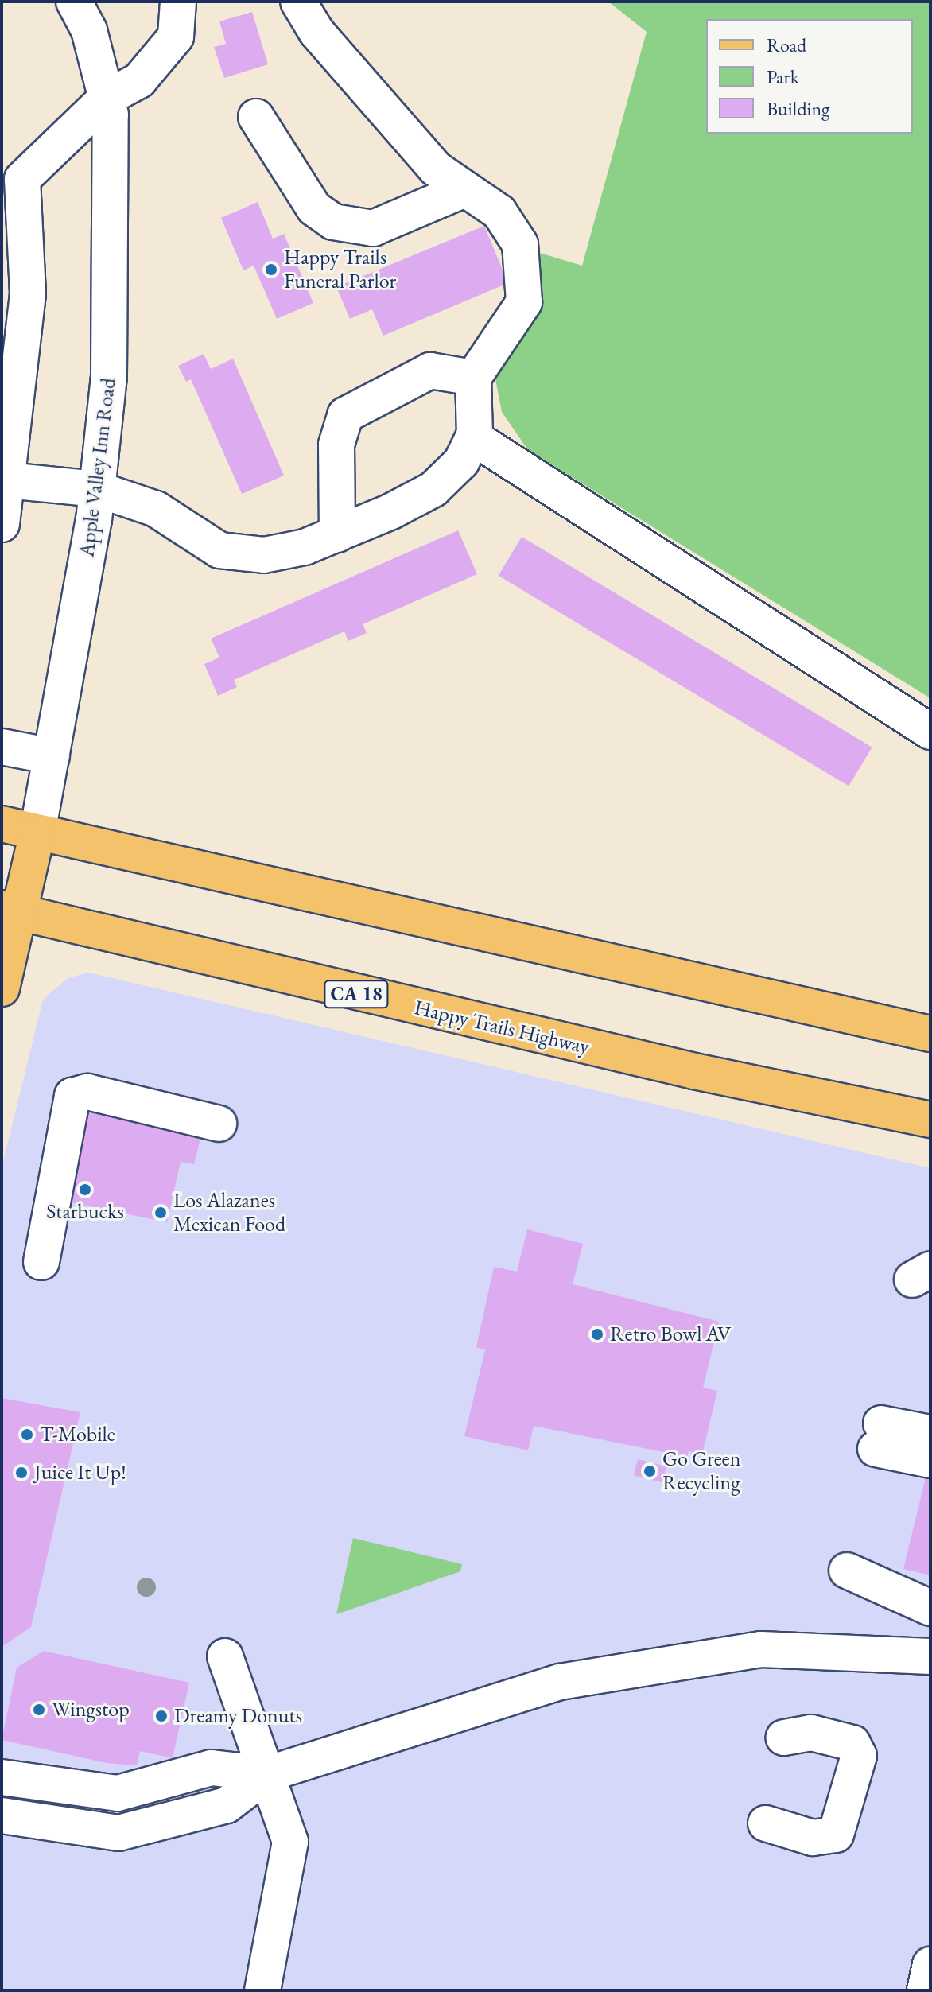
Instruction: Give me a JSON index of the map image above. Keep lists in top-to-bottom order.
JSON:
{
  "streets": {
    "main road": ["CA 18", "Happy Trails Highway"],
    "street": ["Apple Valley Inn Road"]
  },
  "places": [
    "Happy Trails Funeral Parlor",
    "Starbucks",
    "Los Alazanes Mexican Food",
    "Retro Bowl AV",
    "T-Mobile",
    "Go Green Recycling",
    "Juice It Up!",
    "Wingstop",
    "Dreamy Donuts"
  ],
  "legend": ["Road", "Park", "Building"]
}
